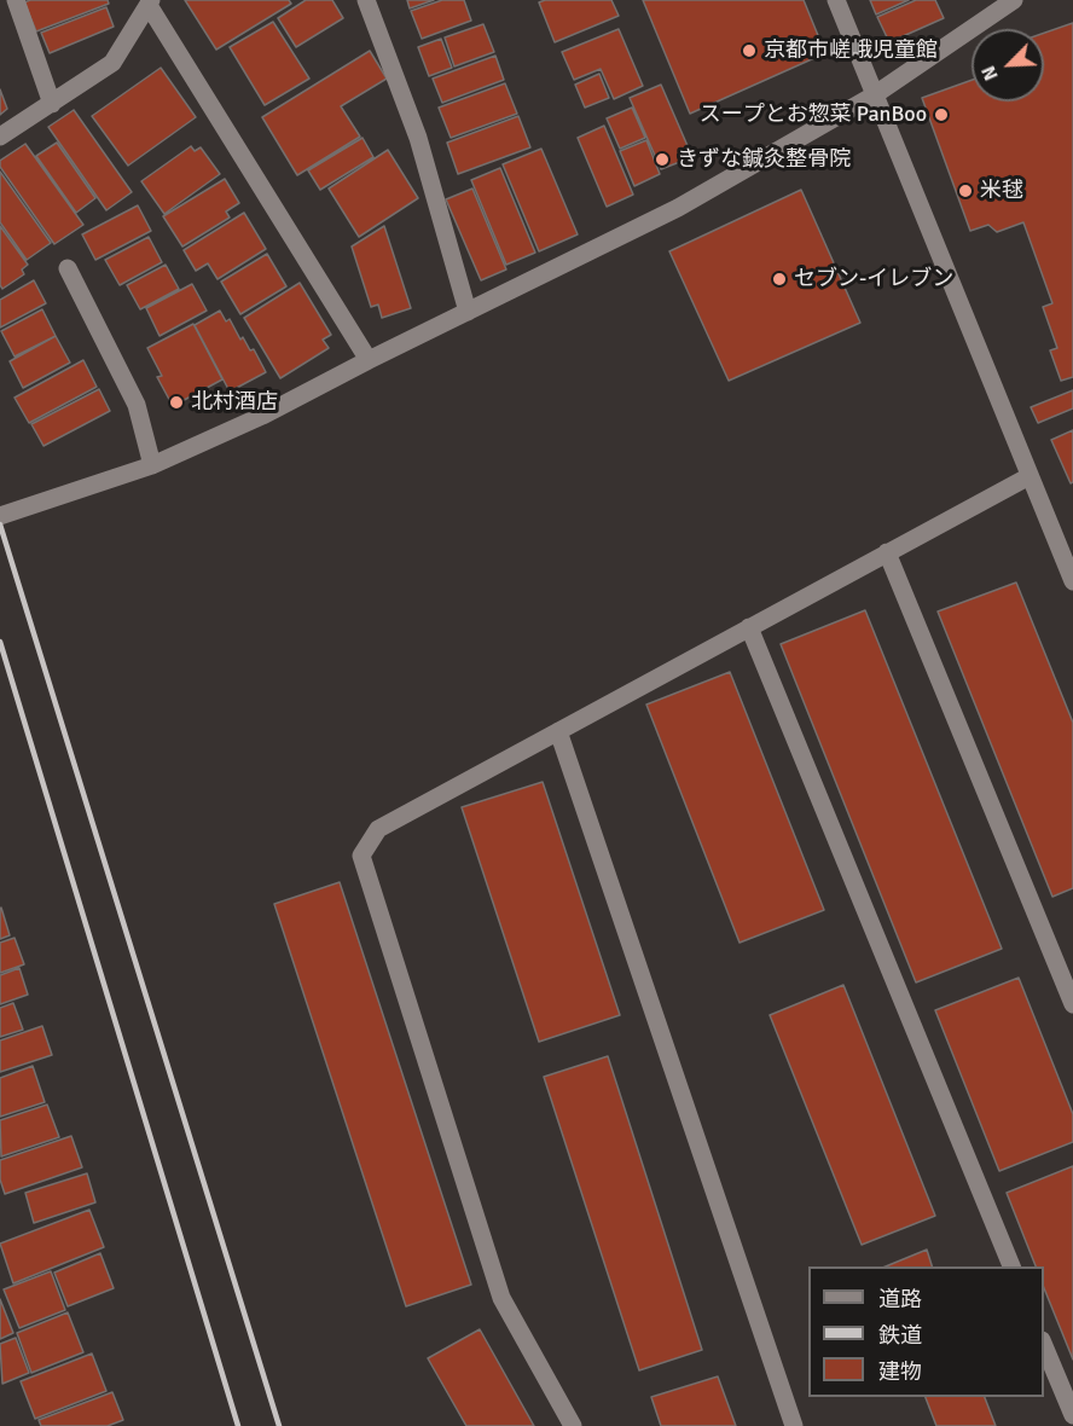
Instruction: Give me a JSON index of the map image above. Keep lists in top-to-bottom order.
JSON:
{
  "places": [
    "京都市嵯峨児童館",
    "スープとお惣菜 PanBoo",
    "きずな鍼灸整骨院",
    "米毬",
    "セブン-イレブン",
    "北村酒店"
  ],
  "legend": ["道路", "鉄道", "建物"],
  "north": "bottom left"
}
